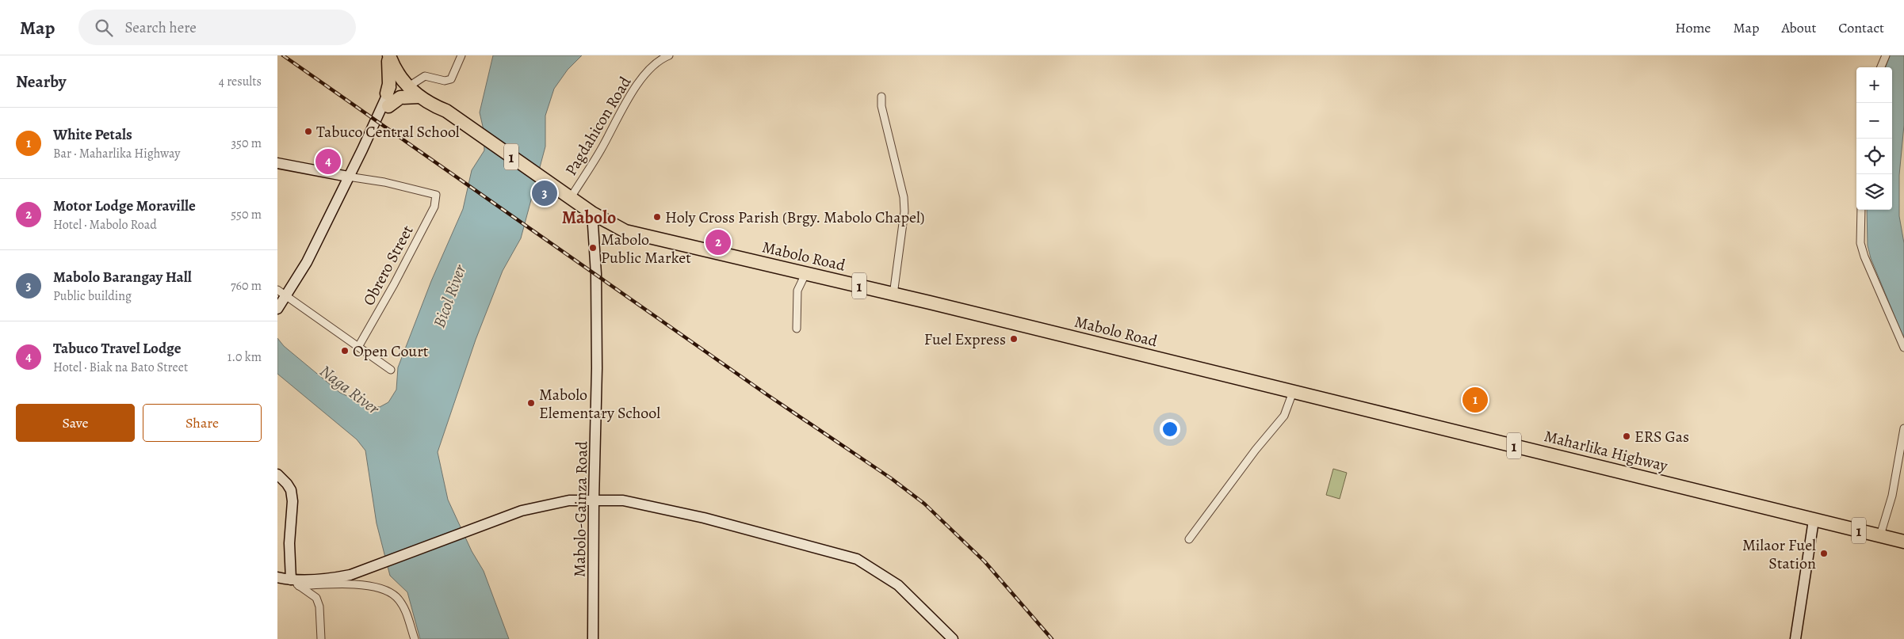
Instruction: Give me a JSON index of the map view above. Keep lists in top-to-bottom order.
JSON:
{
  "streets": {
    "highway": ["1", "Mabolo Road", "Maharlika Highway"],
    "main road": ["Mabolo-Gainza Road"],
    "street": ["Pagdahicon Road", "Obrero Street"]
  },
  "crossings": [
    ["Pagdahicon Road", "Mabolo Road"],
    ["1", "Mabolo Road"],
    ["Mabolo Road", "Maharlika Highway"],
    ["Mabolo Road", "Mabolo-Gainza Road"]
  ],
  "districts": ["Mabolo"],
  "water": ["Bicol River", "Naga River"],
  "places": [
    "Tabuco Central School",
    "Holy Cross Parish (Brgy. Mabolo Chapel)",
    "Mabolo Public Market",
    "Fuel Express",
    "Open Court",
    "Mabolo Elementary School",
    "ERS Gas",
    "Milaor Fuel Station"
  ],
  "page": {
    "header": "Map",
    "search": "Search here",
    "nav": [
      "Home",
      "Map",
      "About",
      "Contact"
    ],
    "heading": ["Nearby", "4 results"],
    "map_buttons": ["+", "−"],
    "list": [
      {
        "mark": "1",
        "name": "White Petals",
        "note": "Bar · Maharlika Highway",
        "value": "350 m"
      },
      {
        "mark": "2",
        "name": "Motor Lodge Moraville",
        "note": "Hotel · Mabolo Road",
        "value": "550 m"
      },
      {
        "mark": "3",
        "name": "Mabolo Barangay Hall",
        "note": "Public building",
        "value": "760 m"
      },
      {
        "mark": "4",
        "name": "Tabuco Travel Lodge",
        "note": "Hotel · Biak na Bato Street",
        "value": "1.0 km"
      }
    ],
    "pins": [
      "4",
      "3",
      "2",
      "1"
    ],
    "buttons": ["Save", "Share"]
  }
}
